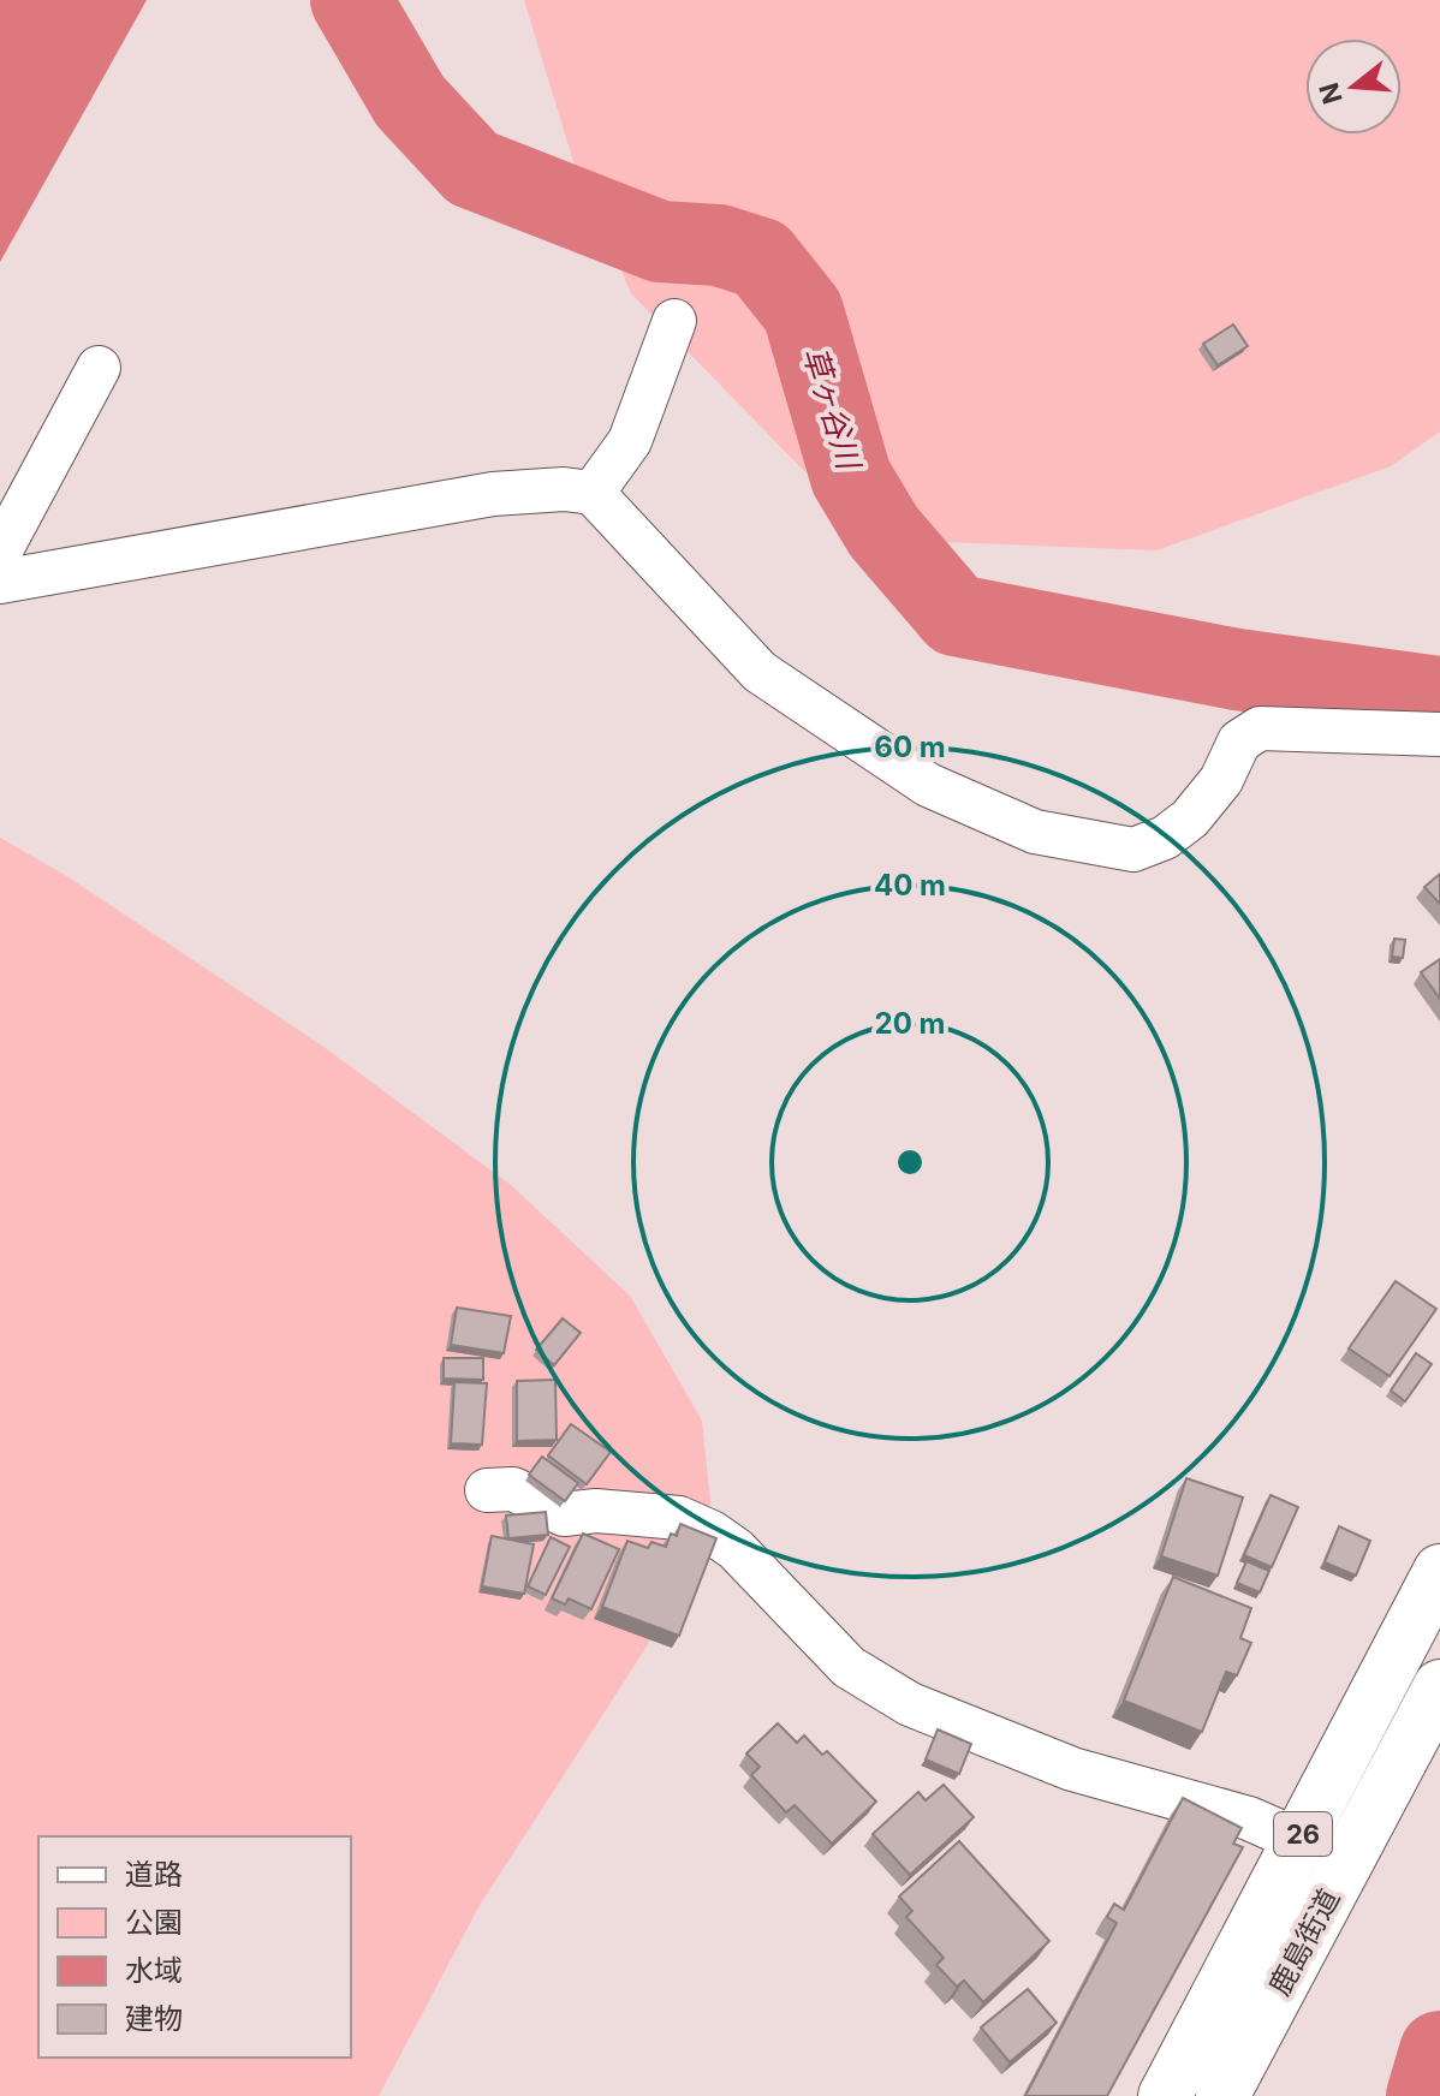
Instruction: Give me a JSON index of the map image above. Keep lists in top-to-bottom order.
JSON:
{
  "streets": {
    "main road": ["26", "鹿島街道"]
  },
  "water": ["草ヶ谷川"],
  "legend": [
    "道路",
    "公園",
    "水域",
    "建物"
  ],
  "north": "left",
  "rings": ["60 m", "40 m", "20 m"]
}
